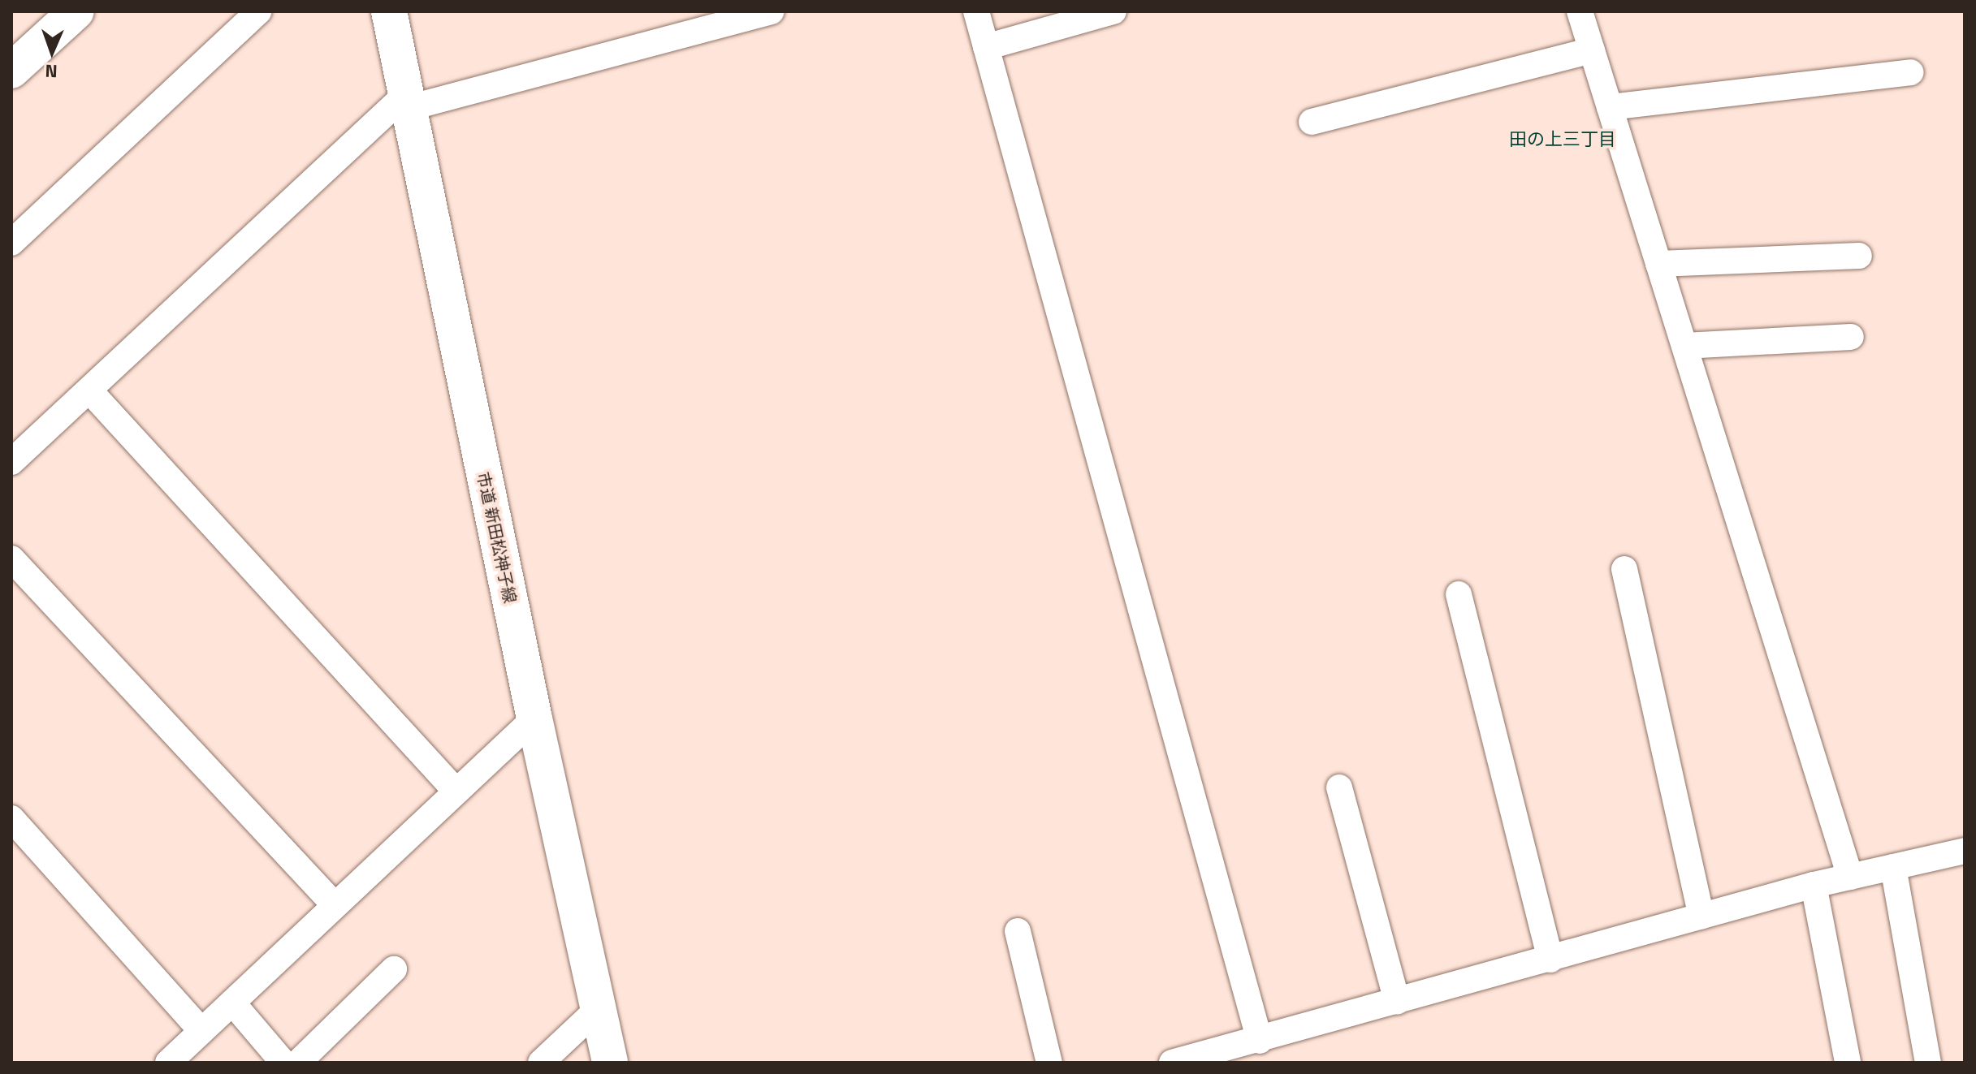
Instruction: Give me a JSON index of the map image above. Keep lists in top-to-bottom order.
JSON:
{
  "streets": {
    "street": ["市道 新田松神子線"]
  },
  "districts": ["田の上三丁目"],
  "north": "bottom"
}
